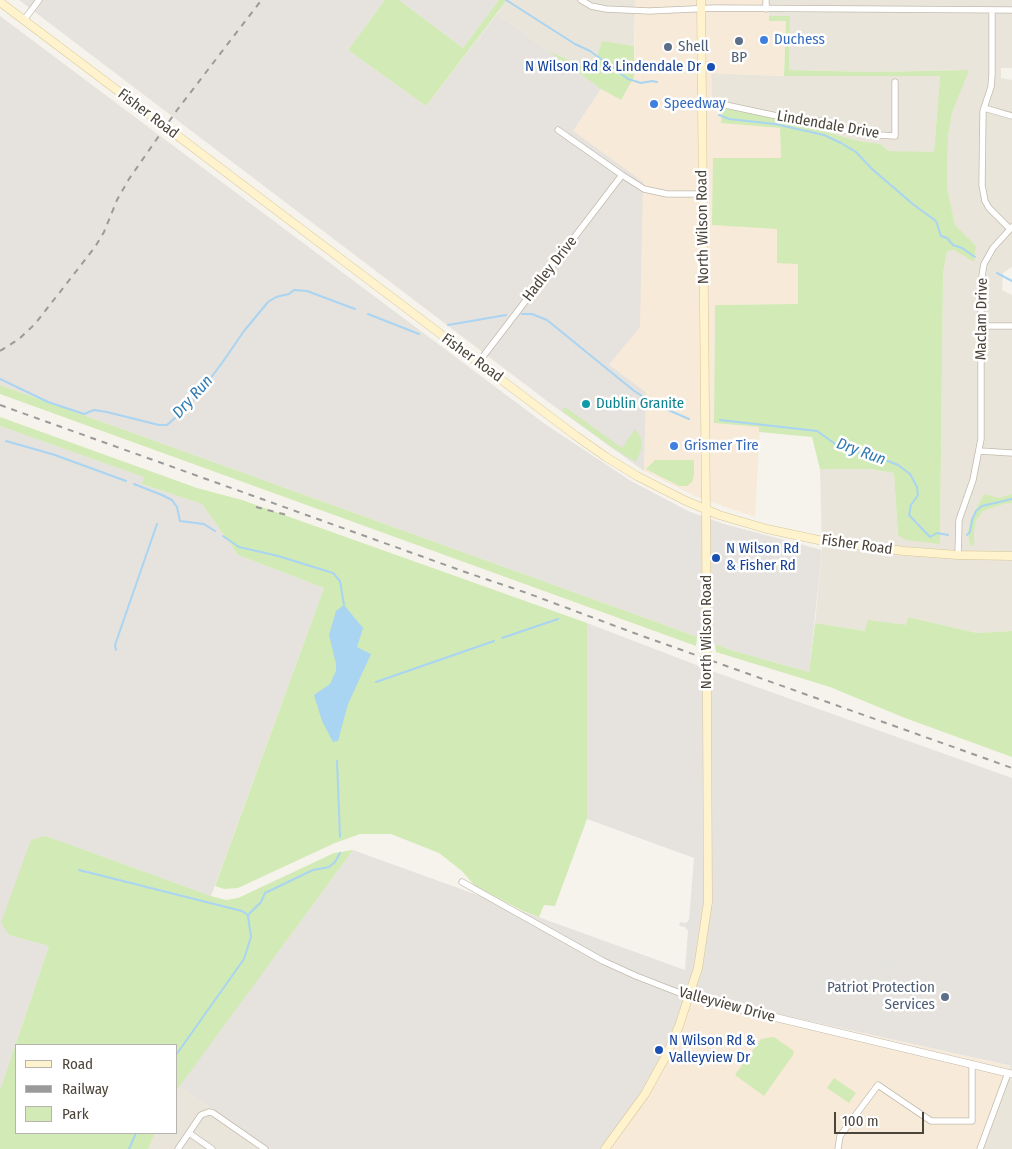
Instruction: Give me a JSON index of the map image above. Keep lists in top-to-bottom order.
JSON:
{
  "streets": {
    "main road": ["Fisher Road", "North Wilson Road"],
    "street": [
      "Lindendale Drive",
      "Hadley Drive",
      "Maclam Drive",
      "Valleyview Drive"
    ]
  },
  "crossings": [
    ["Fisher Road", "North Wilson Road"],
    ["Fisher Road", "Hadley Drive"],
    ["Fisher Road", "Maclam Drive"],
    ["Lindendale Drive", "North Wilson Road"],
    ["North Wilson Road", "Valleyview Drive"]
  ],
  "water": ["Dry Run"],
  "places": [
    "Duchess",
    "BP",
    "Shell",
    "N Wilson Rd & Lindendale Dr",
    "Speedway",
    "Dublin Granite",
    "Grismer Tire",
    "N Wilson Rd & Fisher Rd",
    "Patriot Protection Services",
    "N Wilson Rd & Valleyview Dr"
  ],
  "legend": ["Road", "Railway", "Park"],
  "scale_bar": "100 m"
}
